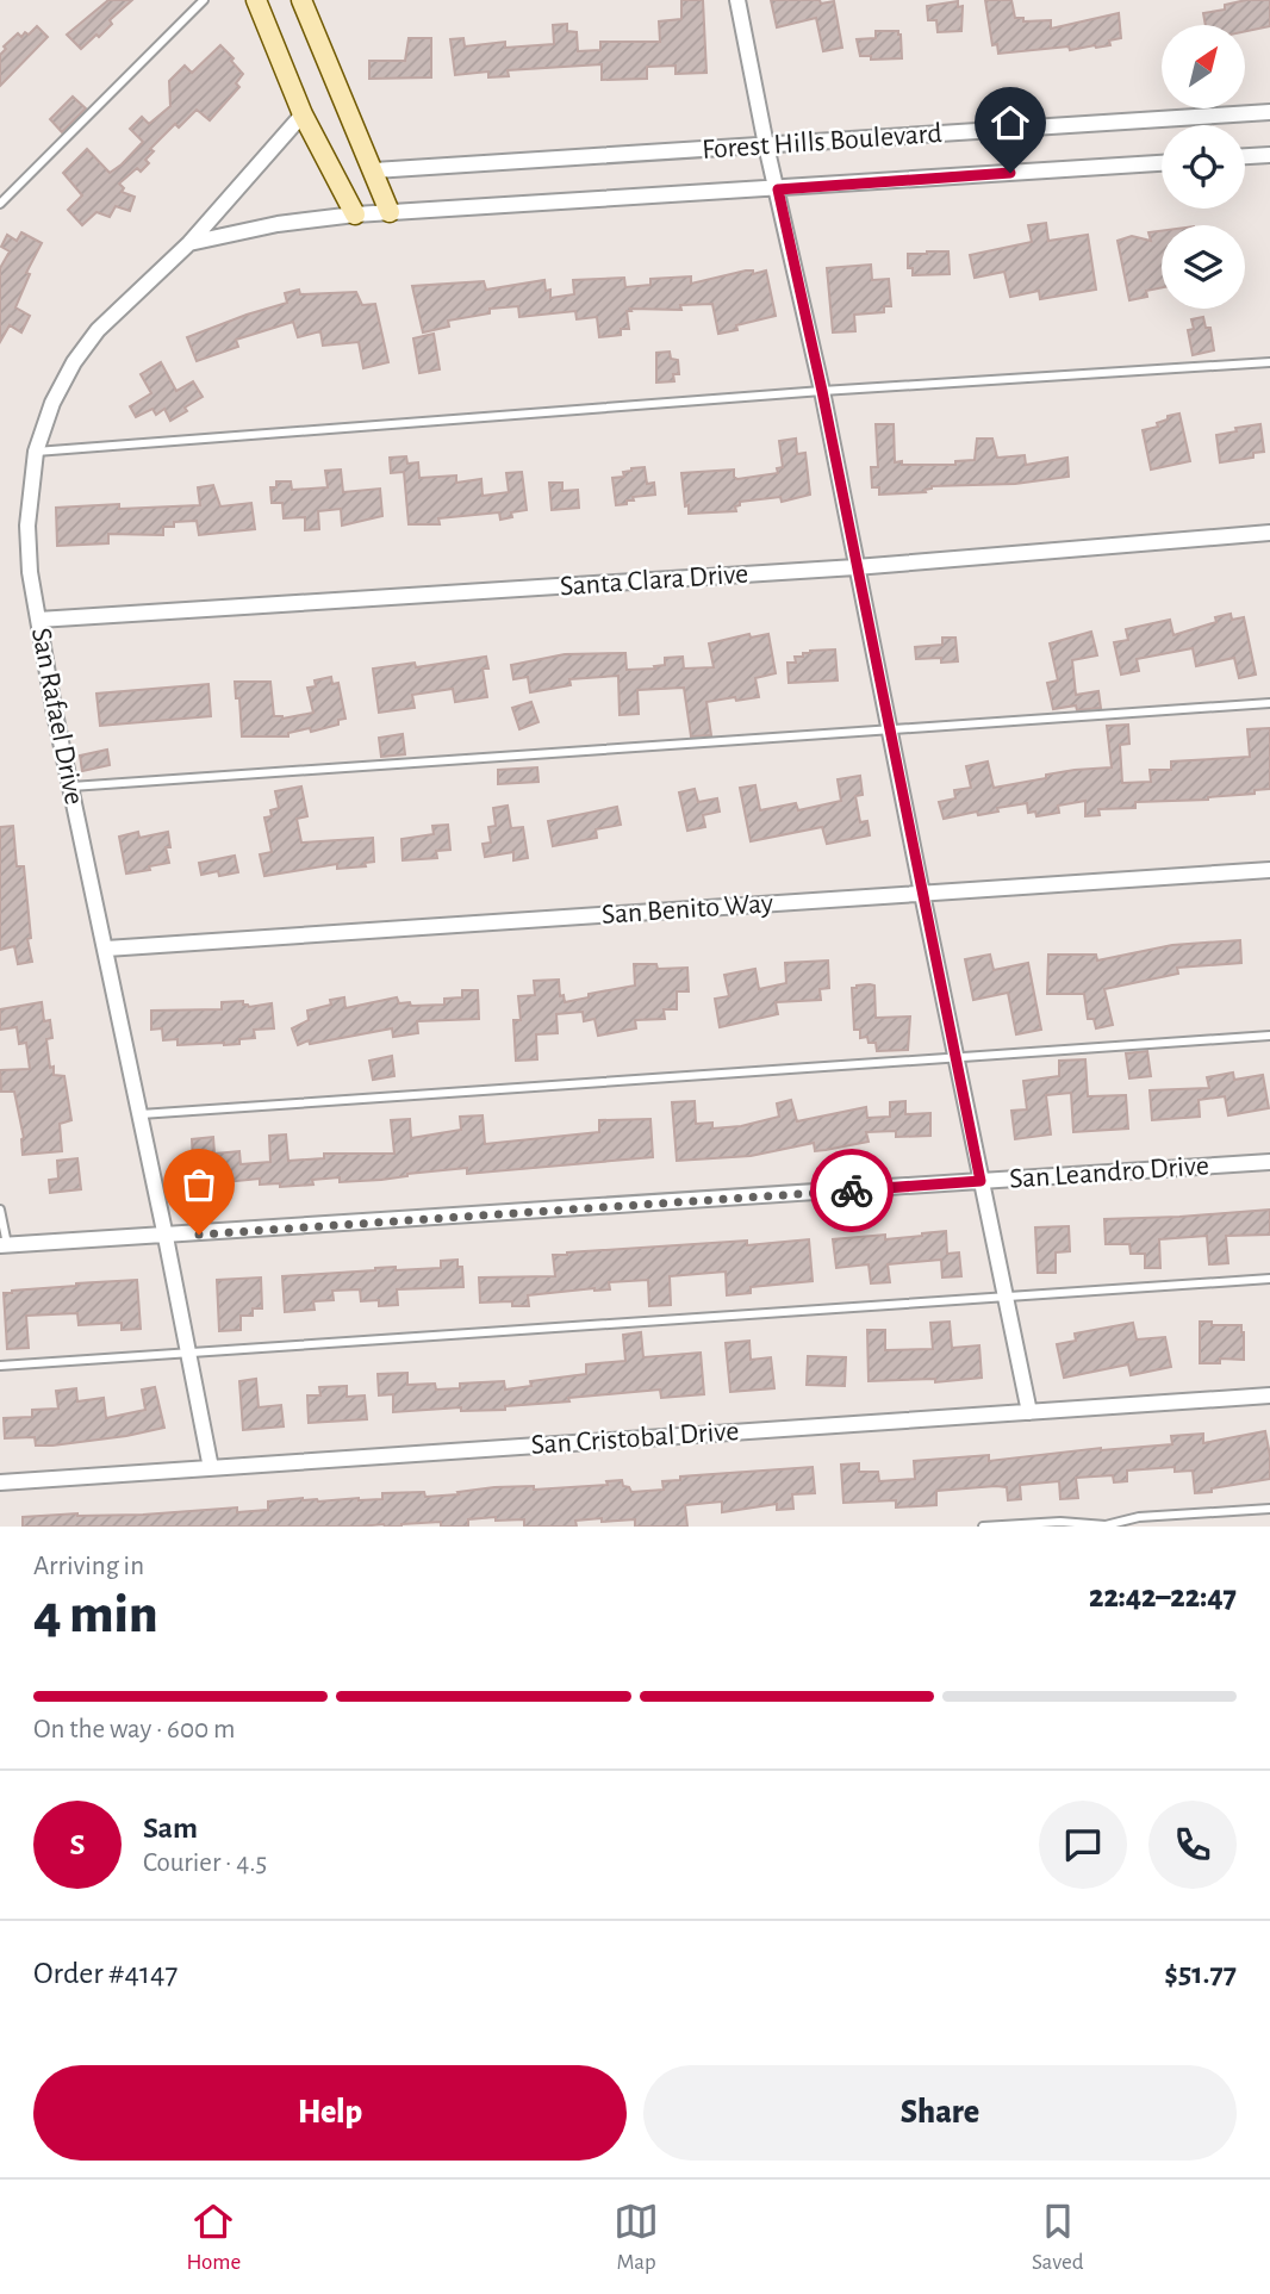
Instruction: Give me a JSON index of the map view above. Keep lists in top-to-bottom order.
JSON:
{
  "streets": {
    "street": [
      "Forest Hills Boulevard",
      "Santa Clara Drive",
      "San Rafael Drive",
      "San Benito Way",
      "San Leandro Drive",
      "San Cristobal Drive"
    ]
  },
  "crossings": [
    ["Santa Clara Drive", "San Rafael Drive"],
    ["San Rafael Drive", "San Benito Way"],
    ["San Rafael Drive", "San Leandro Drive"],
    ["San Rafael Drive", "San Cristobal Drive"]
  ],
  "north": "top right",
  "page": {
    "heading": ["4 min", "Arriving in", "22:42–22:47"],
    "panel": [
      "Sam",
      "Courier · 4.5",
      "Order #4147",
      "$51.77"
    ],
    "bar": "On the way · 600 m",
    "round": "S",
    "buttons": ["Help", "Share"],
    "tabs": ["Home", "Map", "Saved"]
  }
}
